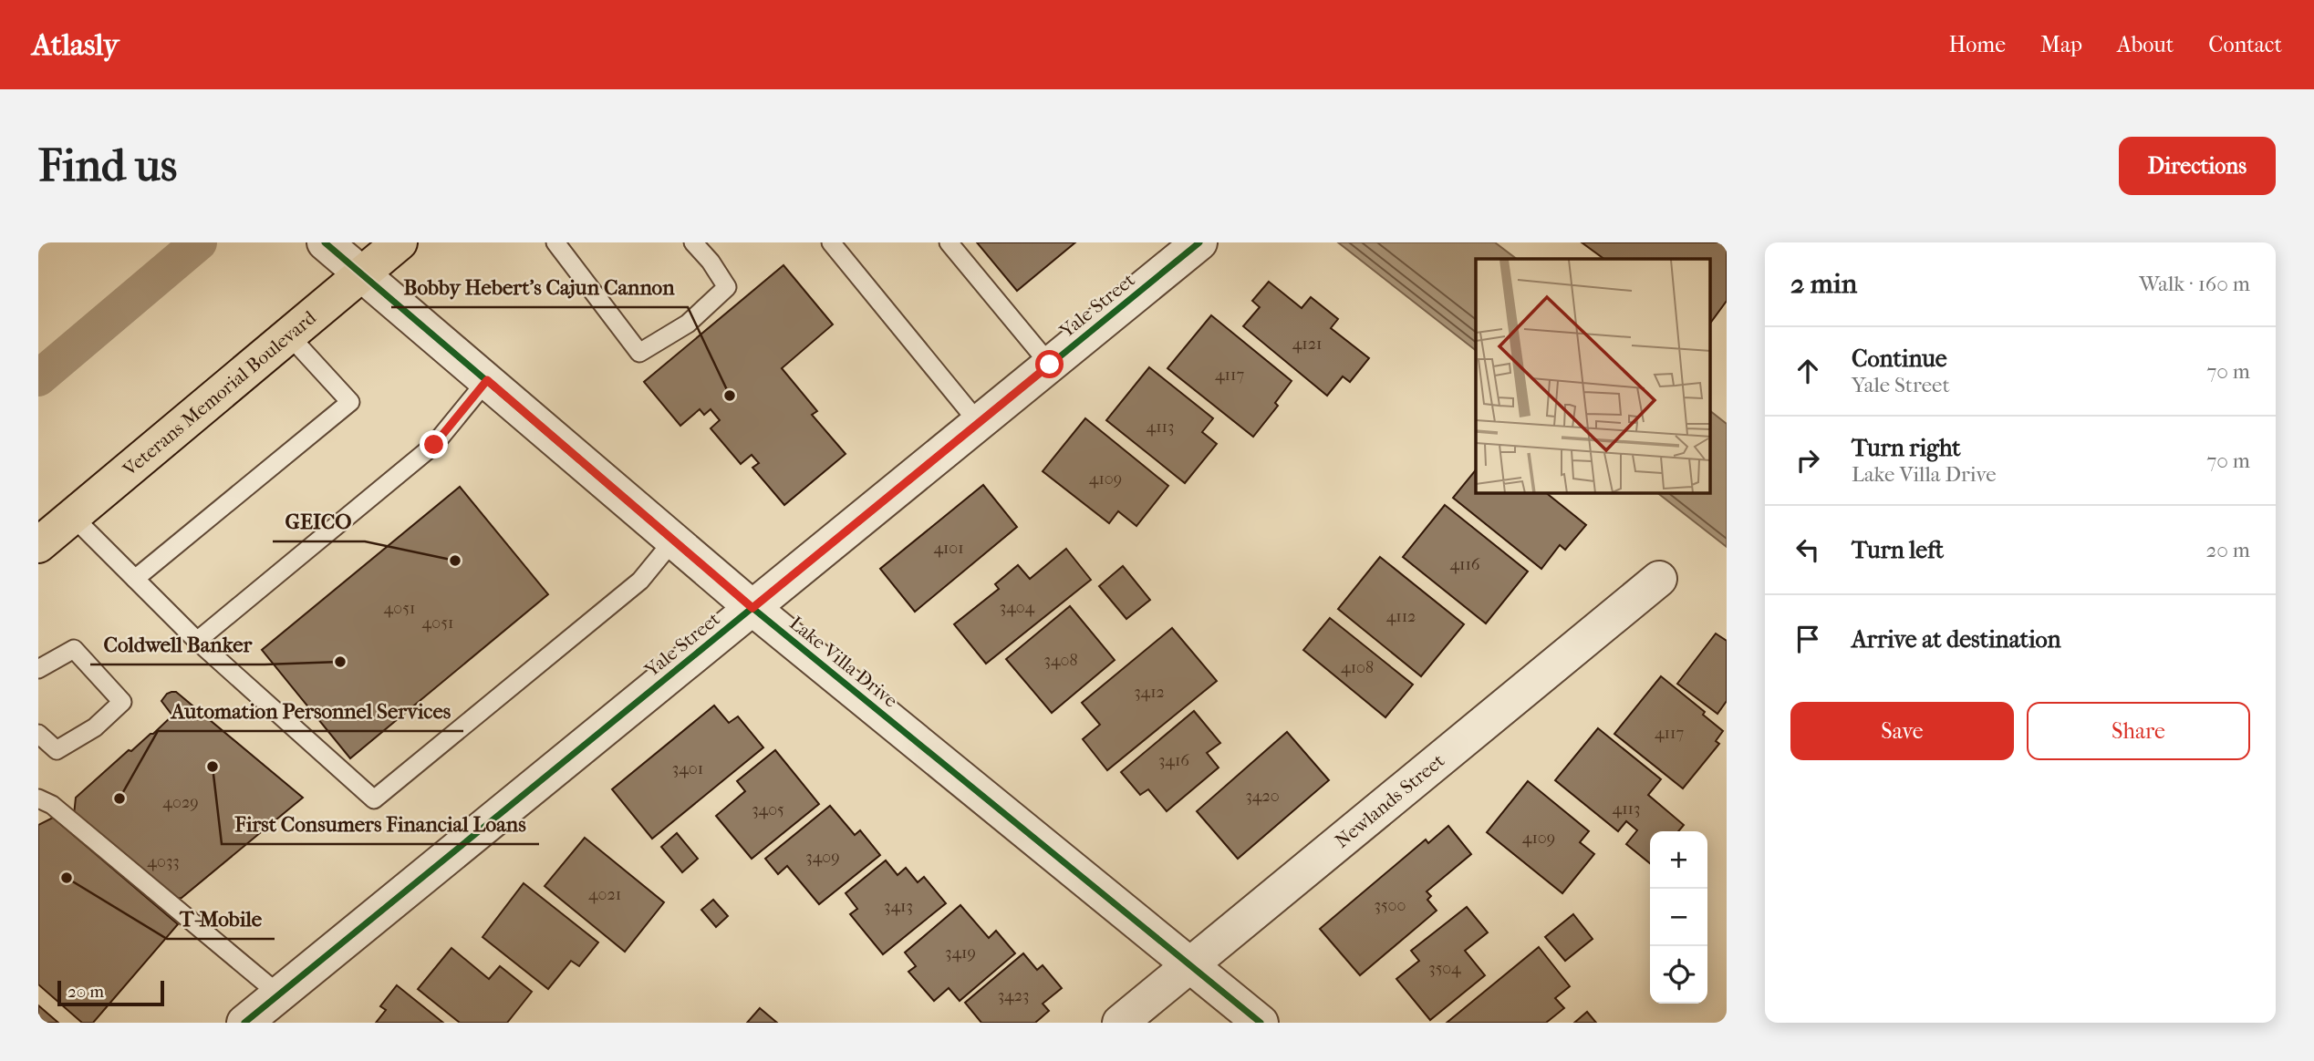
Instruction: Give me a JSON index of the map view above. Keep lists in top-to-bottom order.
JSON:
{
  "streets": {
    "main road": ["Veterans Memorial Boulevard"],
    "street": ["Yale Street", "Lake Villa Drive", "Newlands Street"]
  },
  "crossings": [
    ["Yale Street", "Lake Villa Drive"],
    ["Veterans Memorial Boulevard", "Lake Villa Drive"],
    ["Lake Villa Drive", "Newlands Street"]
  ],
  "places": [
    "Bobby Hebert's Cajun Cannon",
    "GEICO",
    "Coldwell Banker",
    "First Consumers Financial Loans",
    "Automation Personnel Services",
    "T-Mobile"
  ],
  "house_numbers": [
    "4121",
    "4117",
    "4113",
    "4109",
    "4101",
    "4116",
    "3404",
    "4051",
    "4112",
    "4051",
    "3408",
    "4108",
    "3412",
    "4117",
    "3416",
    "3401",
    "3420",
    "4029",
    "4113",
    "3405",
    "4109",
    "3409",
    "4033",
    "4021",
    "3500",
    "3413",
    "3419",
    "3504",
    "3423"
  ],
  "scale_bar": "20 m",
  "page": {
    "header": "Atlasly",
    "nav": [
      "Home",
      "Map",
      "About",
      "Contact"
    ],
    "buttons": [
      "Directions",
      ["Save", "Share"]
    ],
    "title": "Find us",
    "heading": ["2 min", "Walk · 160 m"],
    "list": [
      ["Continue", "Yale Street", "70 m"],
      ["Turn right", "Lake Villa Drive", "70 m"],
      ["Turn left", "20 m"],
      "Arrive at destination"
    ],
    "map_buttons": ["+", "−"],
    "scale": "20 m"
  }
}
